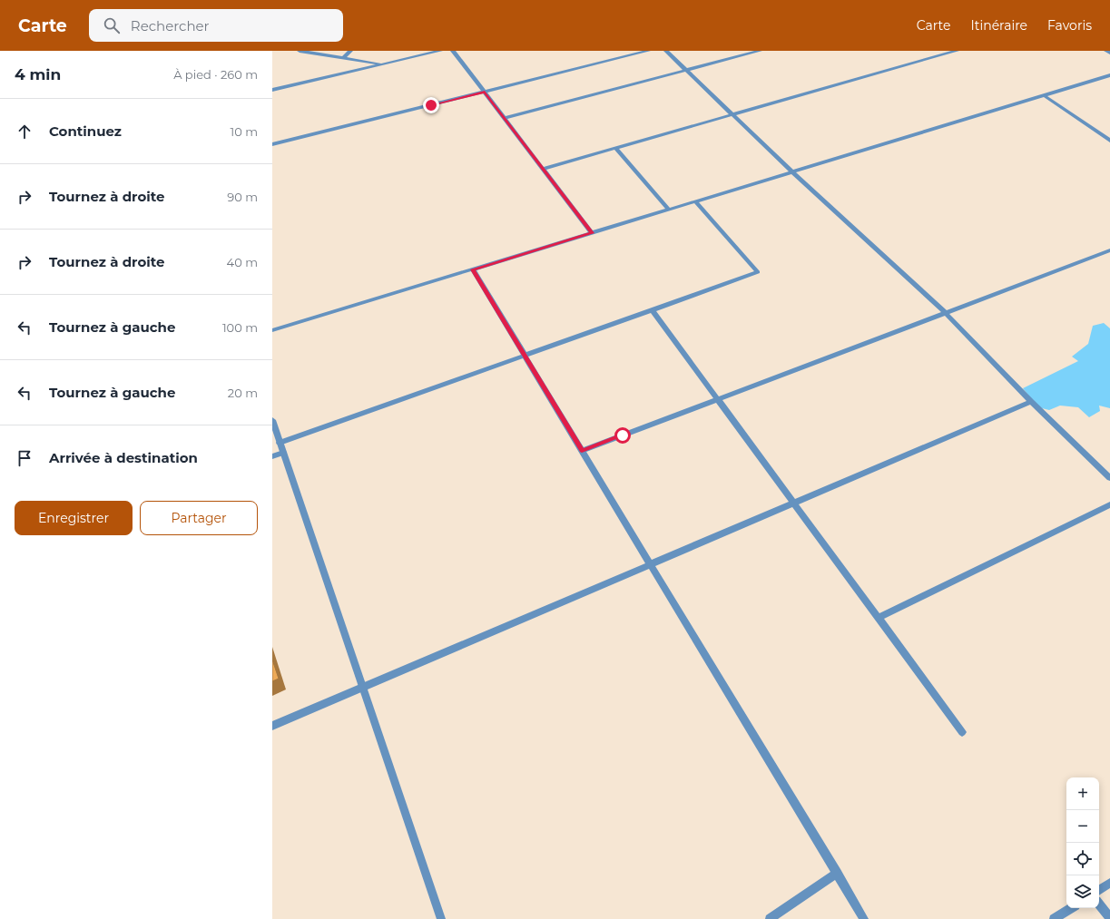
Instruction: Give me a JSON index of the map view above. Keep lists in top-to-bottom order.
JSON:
{
  "page": {
    "header": "Carte",
    "search": "Rechercher",
    "nav": ["Carte", "Itinéraire", "Favoris"],
    "heading": ["4 min", "À pied · 260 m"],
    "list": [
      ["Continuez", "10 m"],
      ["Tournez à droite", "90 m"],
      ["Tournez à droite", "40 m"],
      ["Tournez à gauche", "100 m"],
      ["Tournez à gauche", "20 m"],
      "Arrivée à destination"
    ],
    "buttons": ["Enregistrer", "Partager"],
    "map_buttons": ["+", "−"]
  }
}
